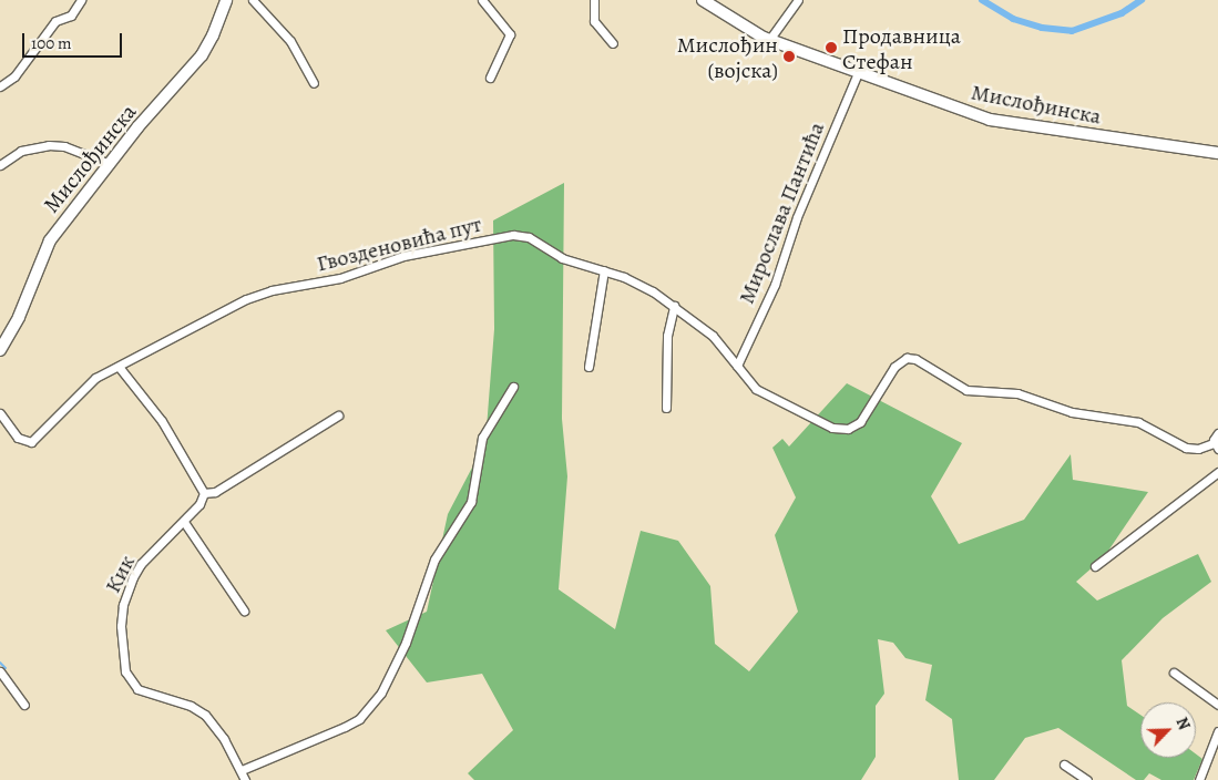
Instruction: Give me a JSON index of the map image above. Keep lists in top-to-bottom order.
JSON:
{
  "streets": {
    "main road": ["Мислођинска"],
    "street": ["Мирослава Пантића", "Гвозденовића пут", "Кик"]
  },
  "crossings": [
    ["Мислођинска", "Мирослава Пантића"],
    ["Мирослава Пантића", "Гвозденовића пут"]
  ],
  "places": ["Продавница Стефан", "Мислођин (војска)"],
  "scale_bar": "100 m",
  "north": "top right"
}
